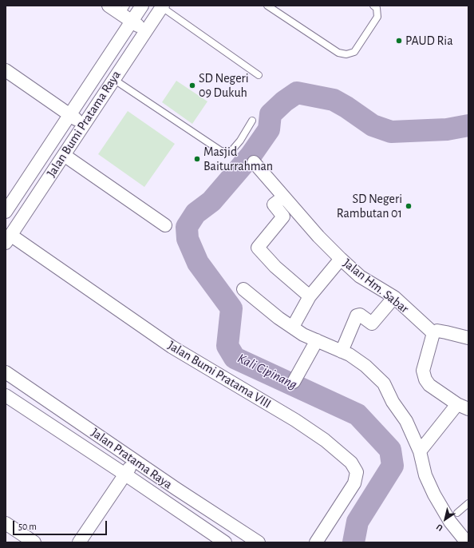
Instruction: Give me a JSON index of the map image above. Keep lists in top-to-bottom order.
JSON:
{
  "streets": {
    "street": [
      "Jalan Bumi Pratama Raya",
      "Jalan Hm. Sabar",
      "Jalan Bumi Pratama VIII",
      "Jalan Pratama Raya"
    ]
  },
  "crossings": [
    ["Jalan Bumi Pratama Raya", "Jalan Bumi Pratama VIII"]
  ],
  "water": ["Kali Cipinang"],
  "places": [
    "PAUD Ria",
    "SD Negeri 09 Dukuh",
    "Masjid Baiturrahman",
    "SD Negeri Rambutan 01"
  ],
  "scale_bar": "50 m",
  "north": "bottom left"
}
